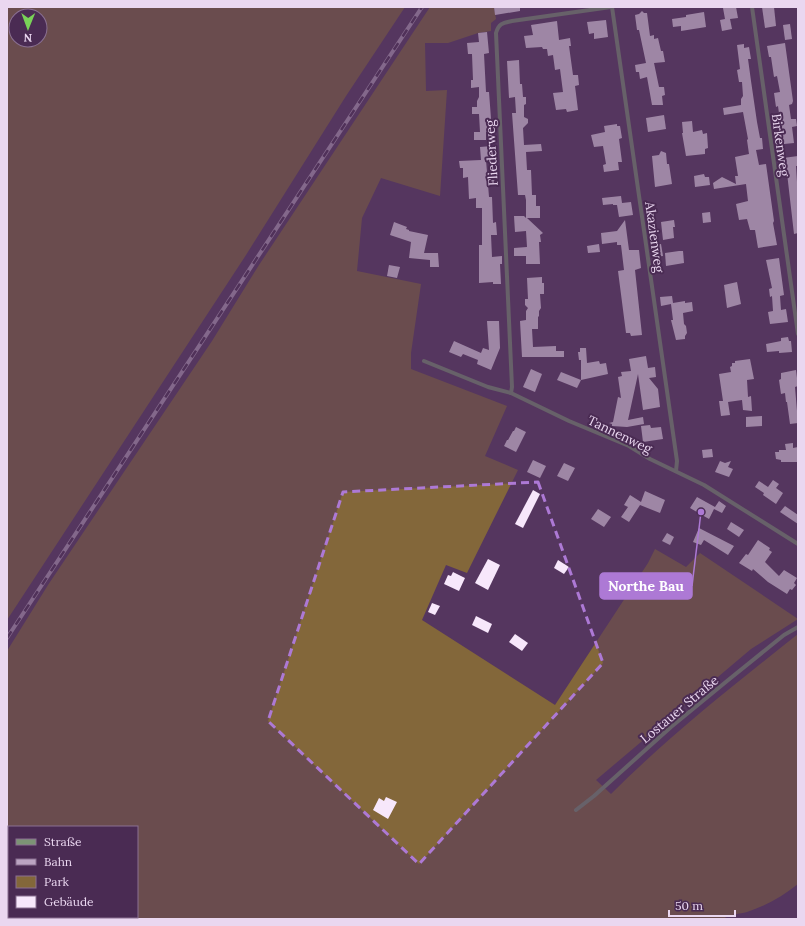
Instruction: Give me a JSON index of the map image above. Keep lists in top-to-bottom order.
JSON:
{
  "streets": {
    "street": [
      "Birkenweg",
      "Fliederweg",
      "Akazienweg",
      "Tannenweg",
      "Lostauer Straße"
    ]
  },
  "crossings": [
    ["Fliederweg", "Akazienweg"],
    ["Fliederweg", "Tannenweg"],
    ["Akazienweg", "Tannenweg"]
  ],
  "places": ["Northe Bau"],
  "legend": [
    "Straße",
    "Bahn",
    "Park",
    "Gebäude"
  ],
  "scale_bar": "50 m",
  "north": "bottom"
}
